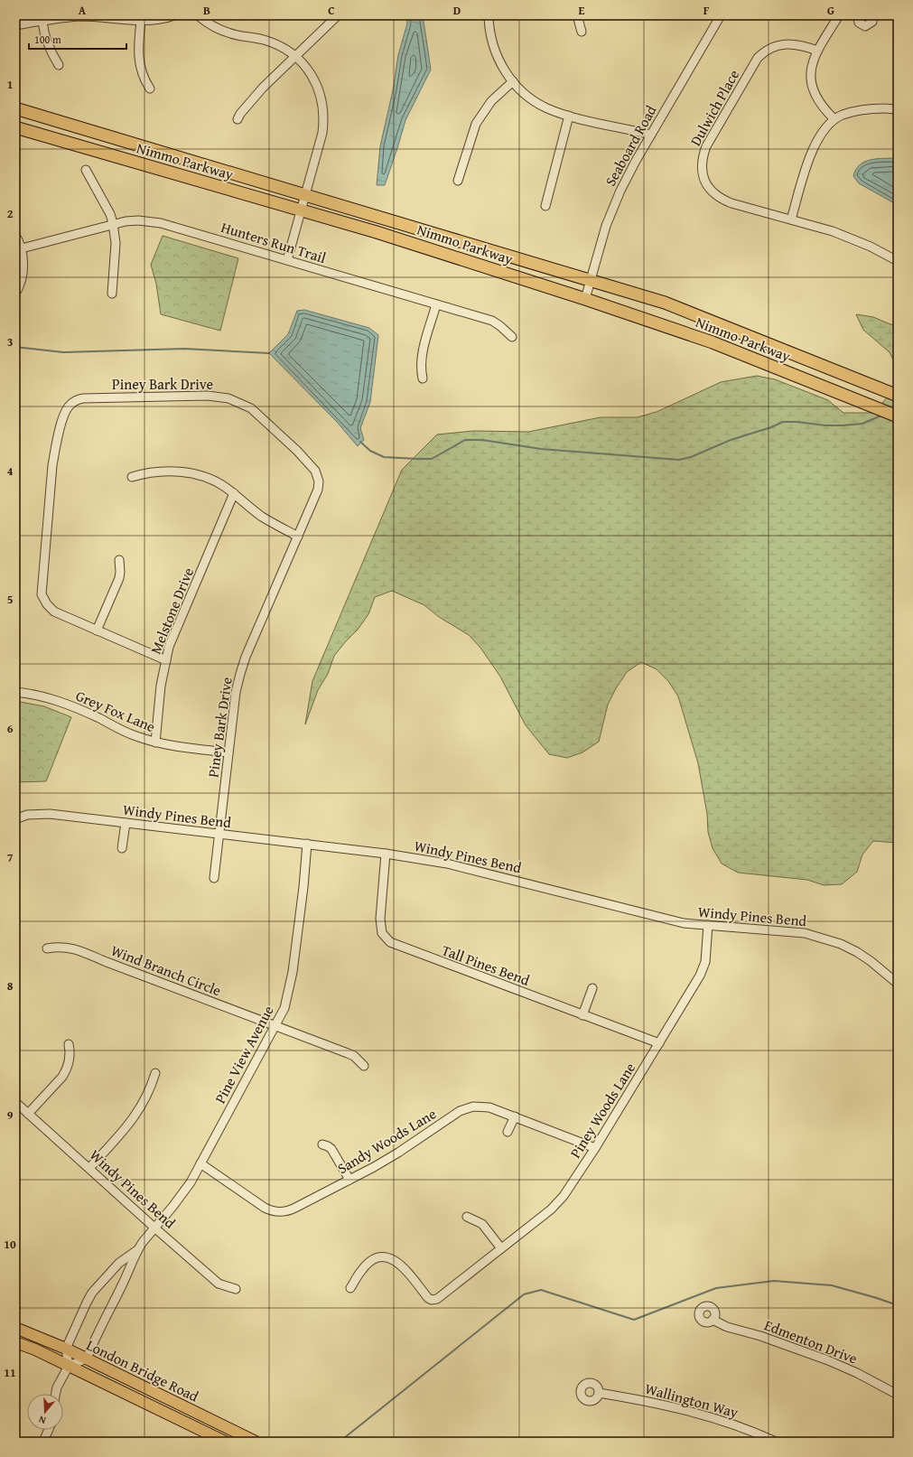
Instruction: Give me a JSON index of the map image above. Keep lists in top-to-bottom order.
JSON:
{
  "streets": {
    "highway": ["Nimmo Parkway"],
    "main road": ["London Bridge Road"],
    "street": [
      "Dulwich Place",
      "Seaboard Road",
      "Hunters Run Trail",
      "Piney Bark Drive",
      "Melstone Drive",
      "Grey Fox Lane",
      "Windy Pines Bend",
      "Tall Pines Bend",
      "Wind Branch Circle",
      "Pine View Avenue",
      "Piney Woods Lane",
      "Sandy Woods Lane",
      "Edmenton Drive",
      "Wallington Way"
    ]
  },
  "crossings": [
    ["Seaboard Road", "Nimmo Parkway"],
    ["Piney Bark Drive", "Melstone Drive"],
    ["Piney Bark Drive", "Grey Fox Lane"],
    ["Piney Bark Drive", "Windy Pines Bend"],
    ["Melstone Drive", "Grey Fox Lane"],
    ["Windy Pines Bend", "Tall Pines Bend"],
    ["Windy Pines Bend", "Pine View Avenue"],
    ["Windy Pines Bend", "Piney Woods Lane"],
    ["Tall Pines Bend", "Piney Woods Lane"],
    ["Wind Branch Circle", "Pine View Avenue"],
    ["Pine View Avenue", "Sandy Woods Lane"],
    ["Pine View Avenue", "London Bridge Road"],
    ["Piney Woods Lane", "Sandy Woods Lane"]
  ],
  "scale_bar": "100 m",
  "north": "bottom",
  "grid": {
    "columns": [
      "A",
      "B",
      "C",
      "D",
      "E",
      "F",
      "G"
    ],
    "rows": [
      "1",
      "2",
      "3",
      "4",
      "5",
      "6",
      "7",
      "8",
      "9",
      "10",
      "11"
    ]
  }
}
